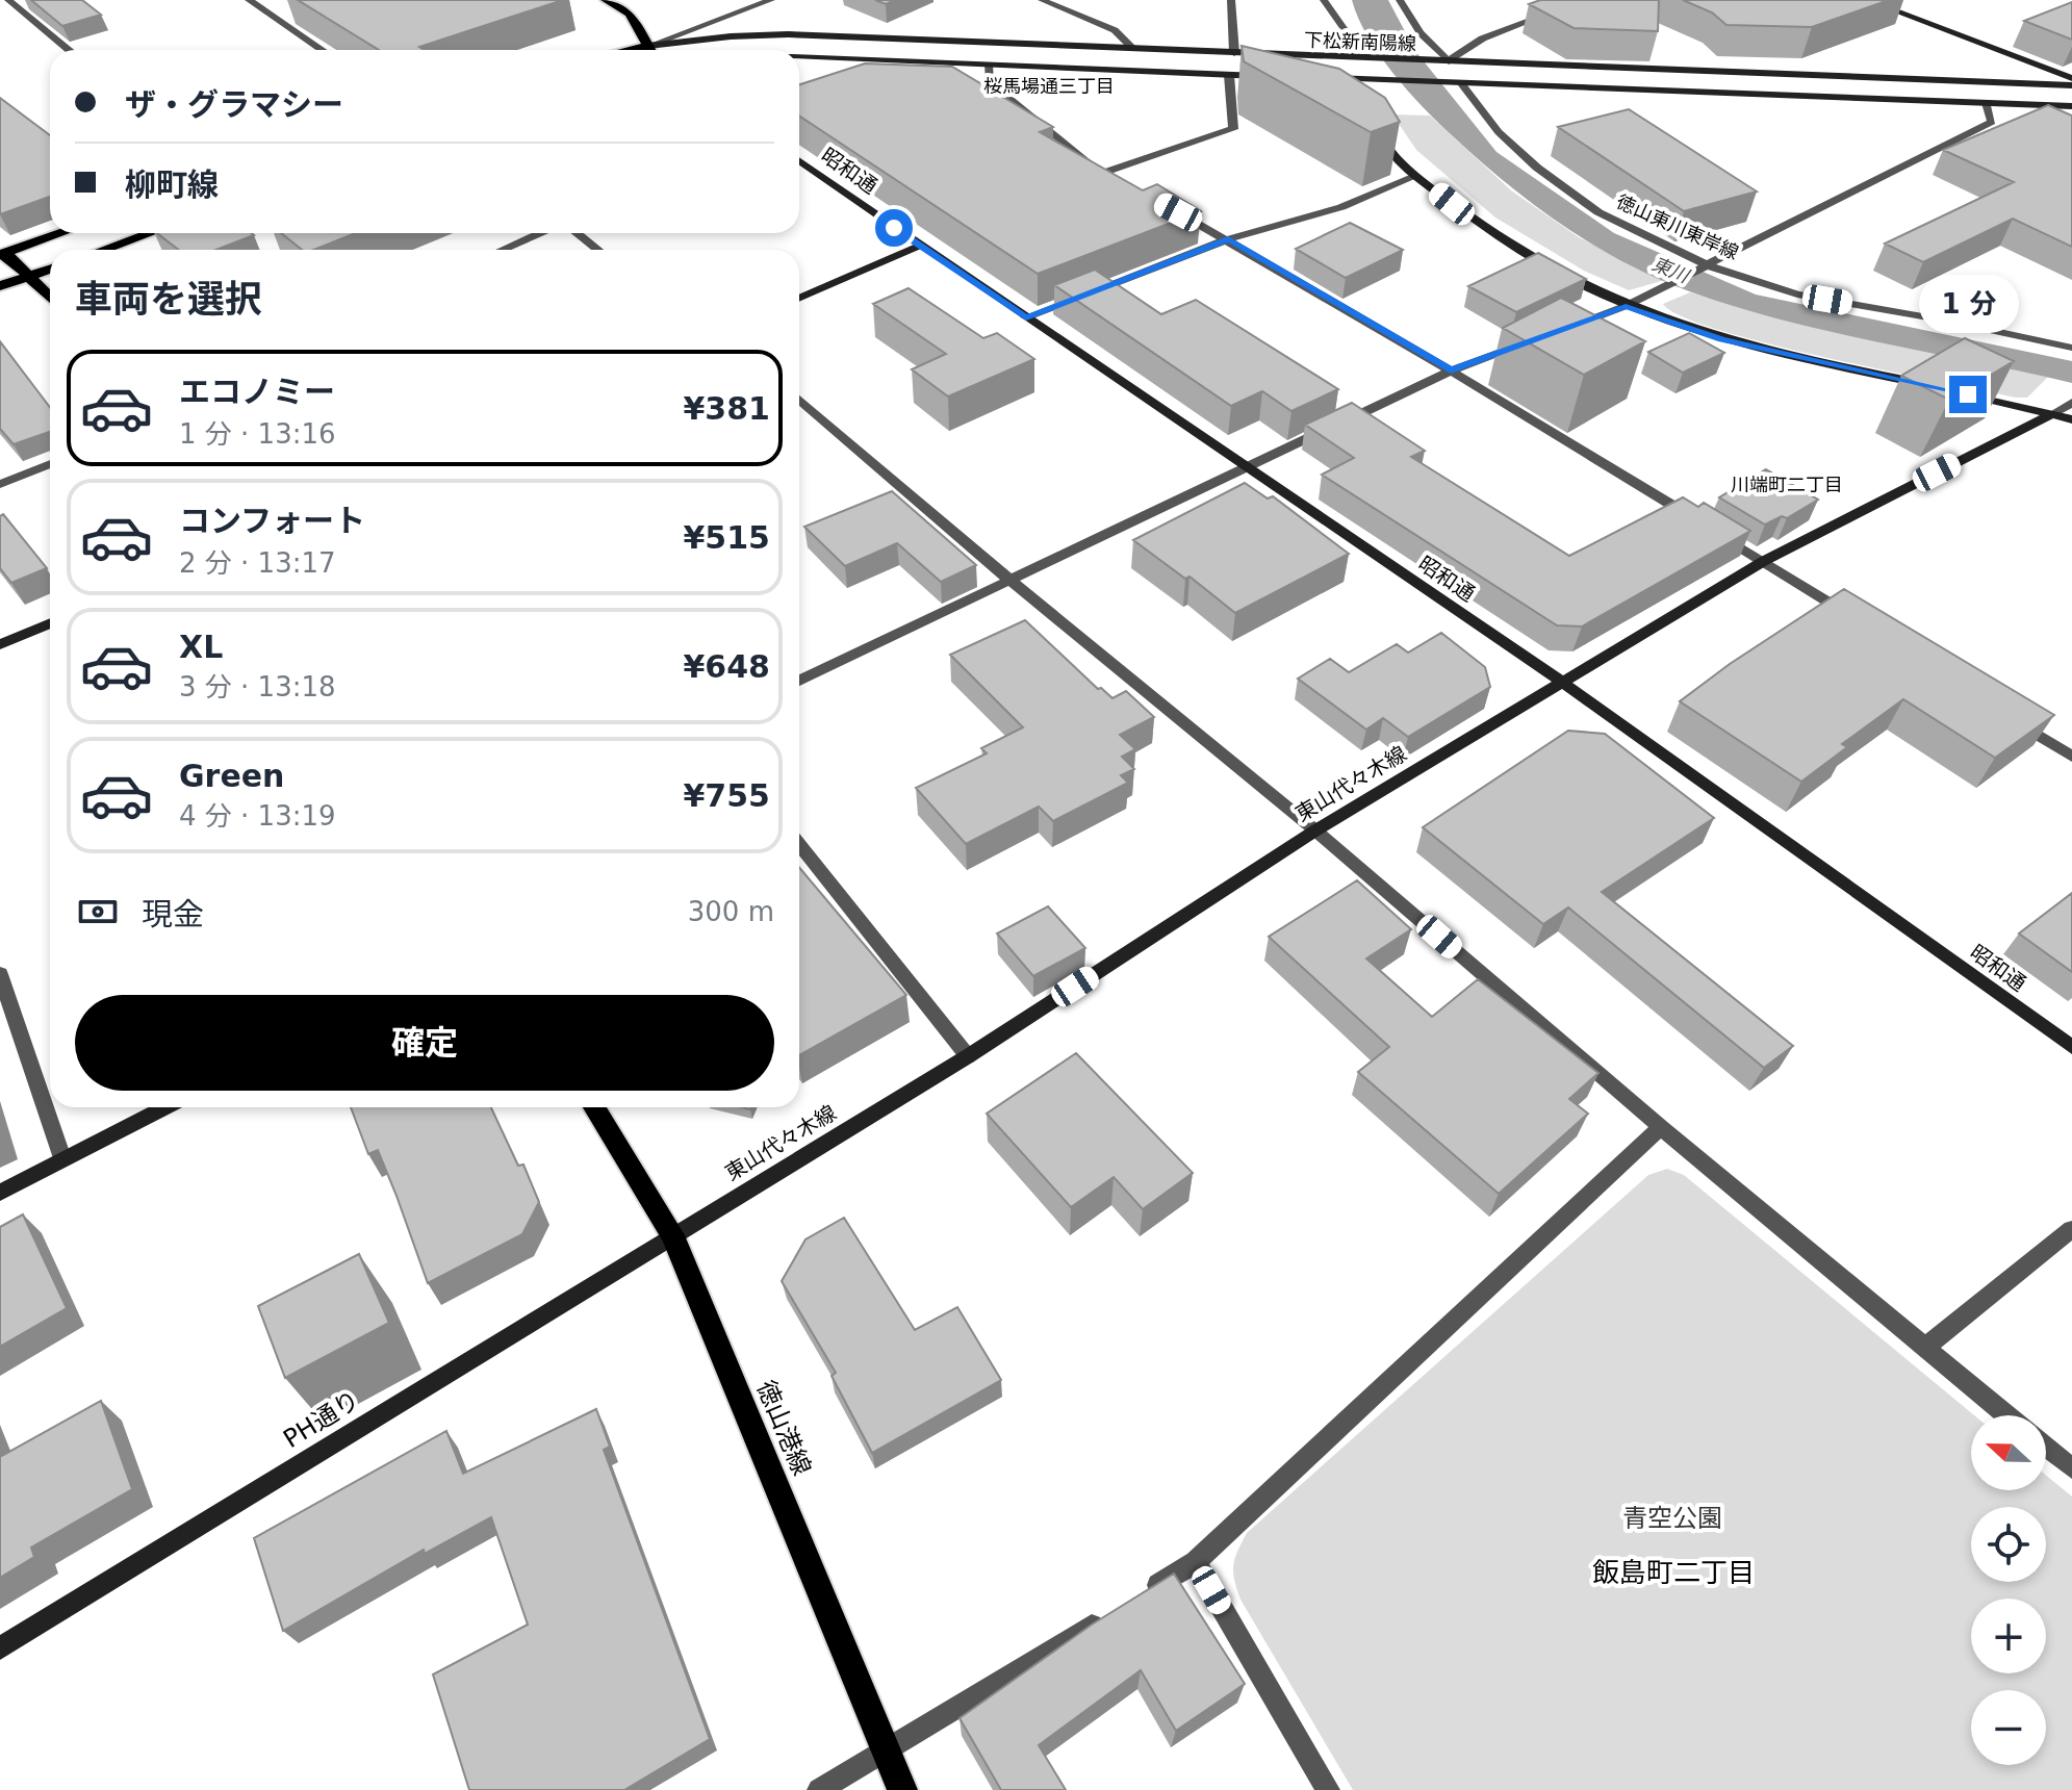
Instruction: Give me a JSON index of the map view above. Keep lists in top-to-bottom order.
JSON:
{
  "streets": {
    "main road": ["徳山港線"],
    "street": [
      "下松新南陽線",
      "昭和通",
      "徳山東川東岸線",
      "東山代々木線",
      "PH通り"
    ]
  },
  "crossings": [
    ["下松新南陽線", "徳山東川東岸線"],
    ["昭和通", "東山代々木線"],
    ["東山代々木線", "PH通り"],
    ["東山代々木線", "徳山港線"],
    ["PH通り", "徳山港線"]
  ],
  "districts": ["桜馬場通三丁目", "川端町二丁目", "飯島町二丁目"],
  "water": ["東川"],
  "parks": ["青空公園"],
  "north": "left",
  "page": {
    "banner": ["ザ・グラマシー", "柳町線"],
    "heading": "車両を選択",
    "bubble": "1 分",
    "list": [
      {
        "name": "エコノミー",
        "note": "1 分 · 13:16",
        "value": "¥381"
      },
      {
        "name": "コンフォート",
        "note": "2 分 · 13:17",
        "value": "¥515"
      },
      {
        "name": "XL",
        "note": "3 分 · 13:18",
        "value": "¥648"
      },
      {
        "name": "Green",
        "note": "4 分 · 13:19",
        "value": "¥755"
      }
    ],
    "pay": ["現金", "300 m"],
    "buttons": "確定",
    "map_buttons": ["+", "−"]
  }
}
